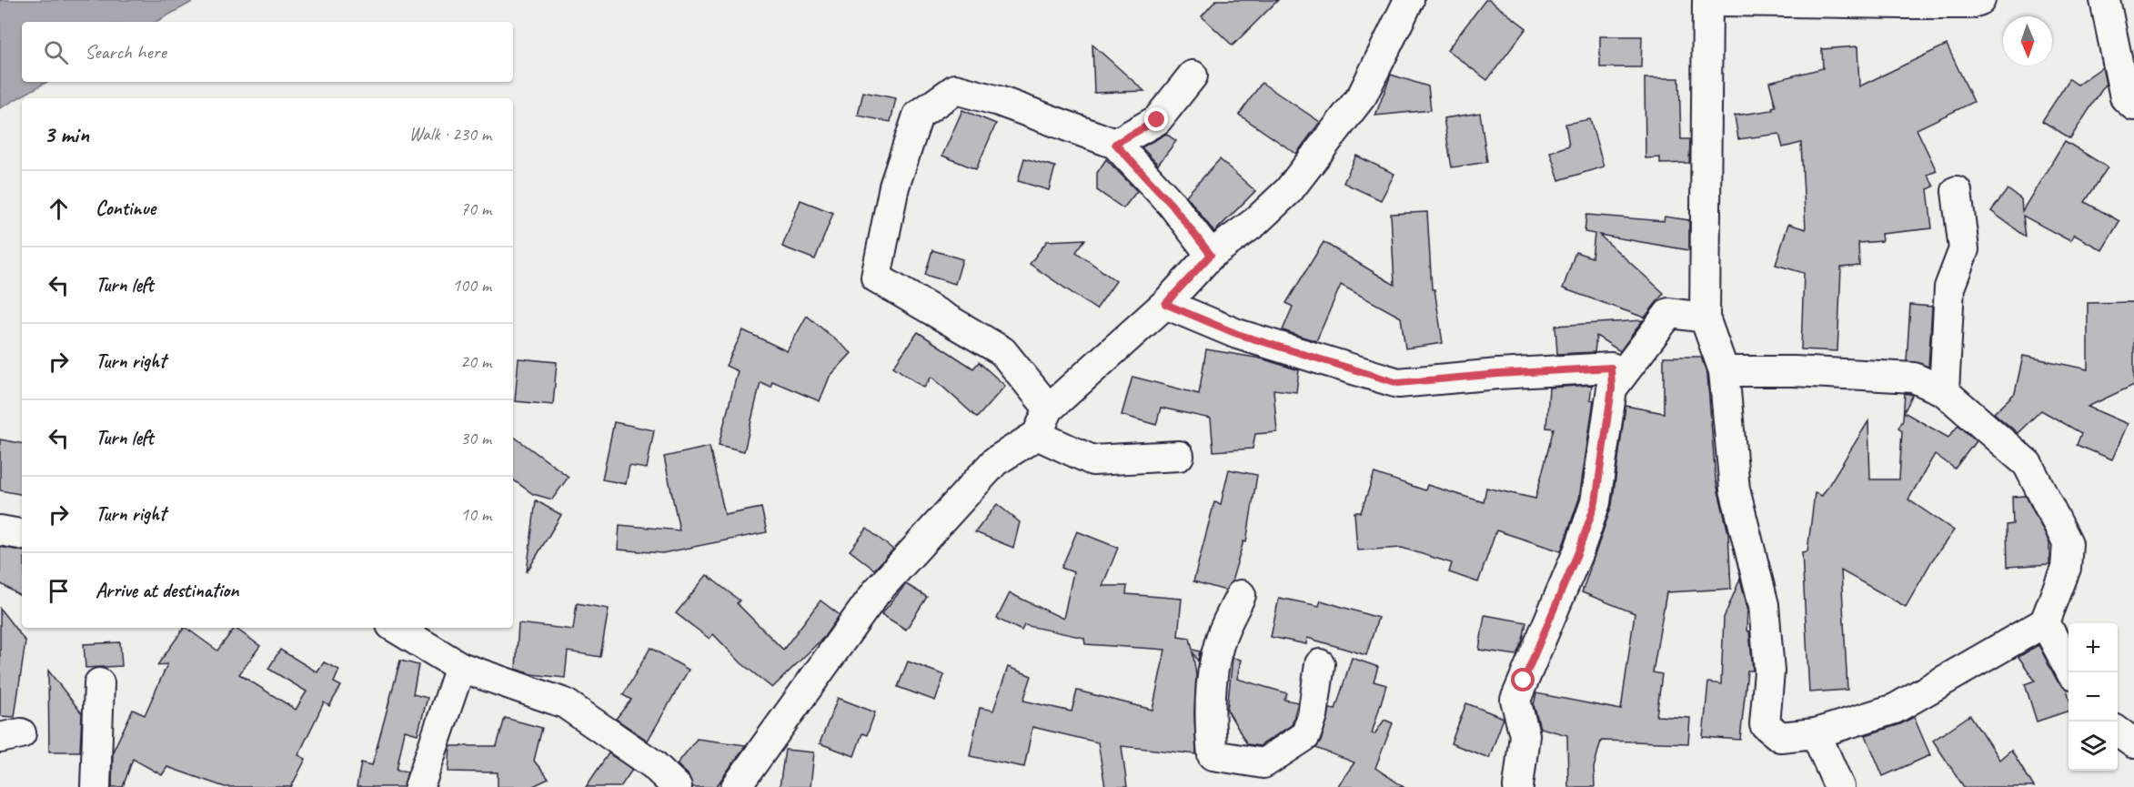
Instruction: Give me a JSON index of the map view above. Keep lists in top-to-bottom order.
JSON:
{
  "north": "bottom",
  "page": {
    "search": "Search here",
    "heading": ["3 min", "Walk · 230 m"],
    "list": [
      ["Continue", "70 m"],
      ["Turn left", "100 m"],
      ["Turn right", "20 m"],
      ["Turn left", "30 m"],
      ["Turn right", "10 m"],
      "Arrive at destination"
    ],
    "map_buttons": ["+", "−"]
  }
}
